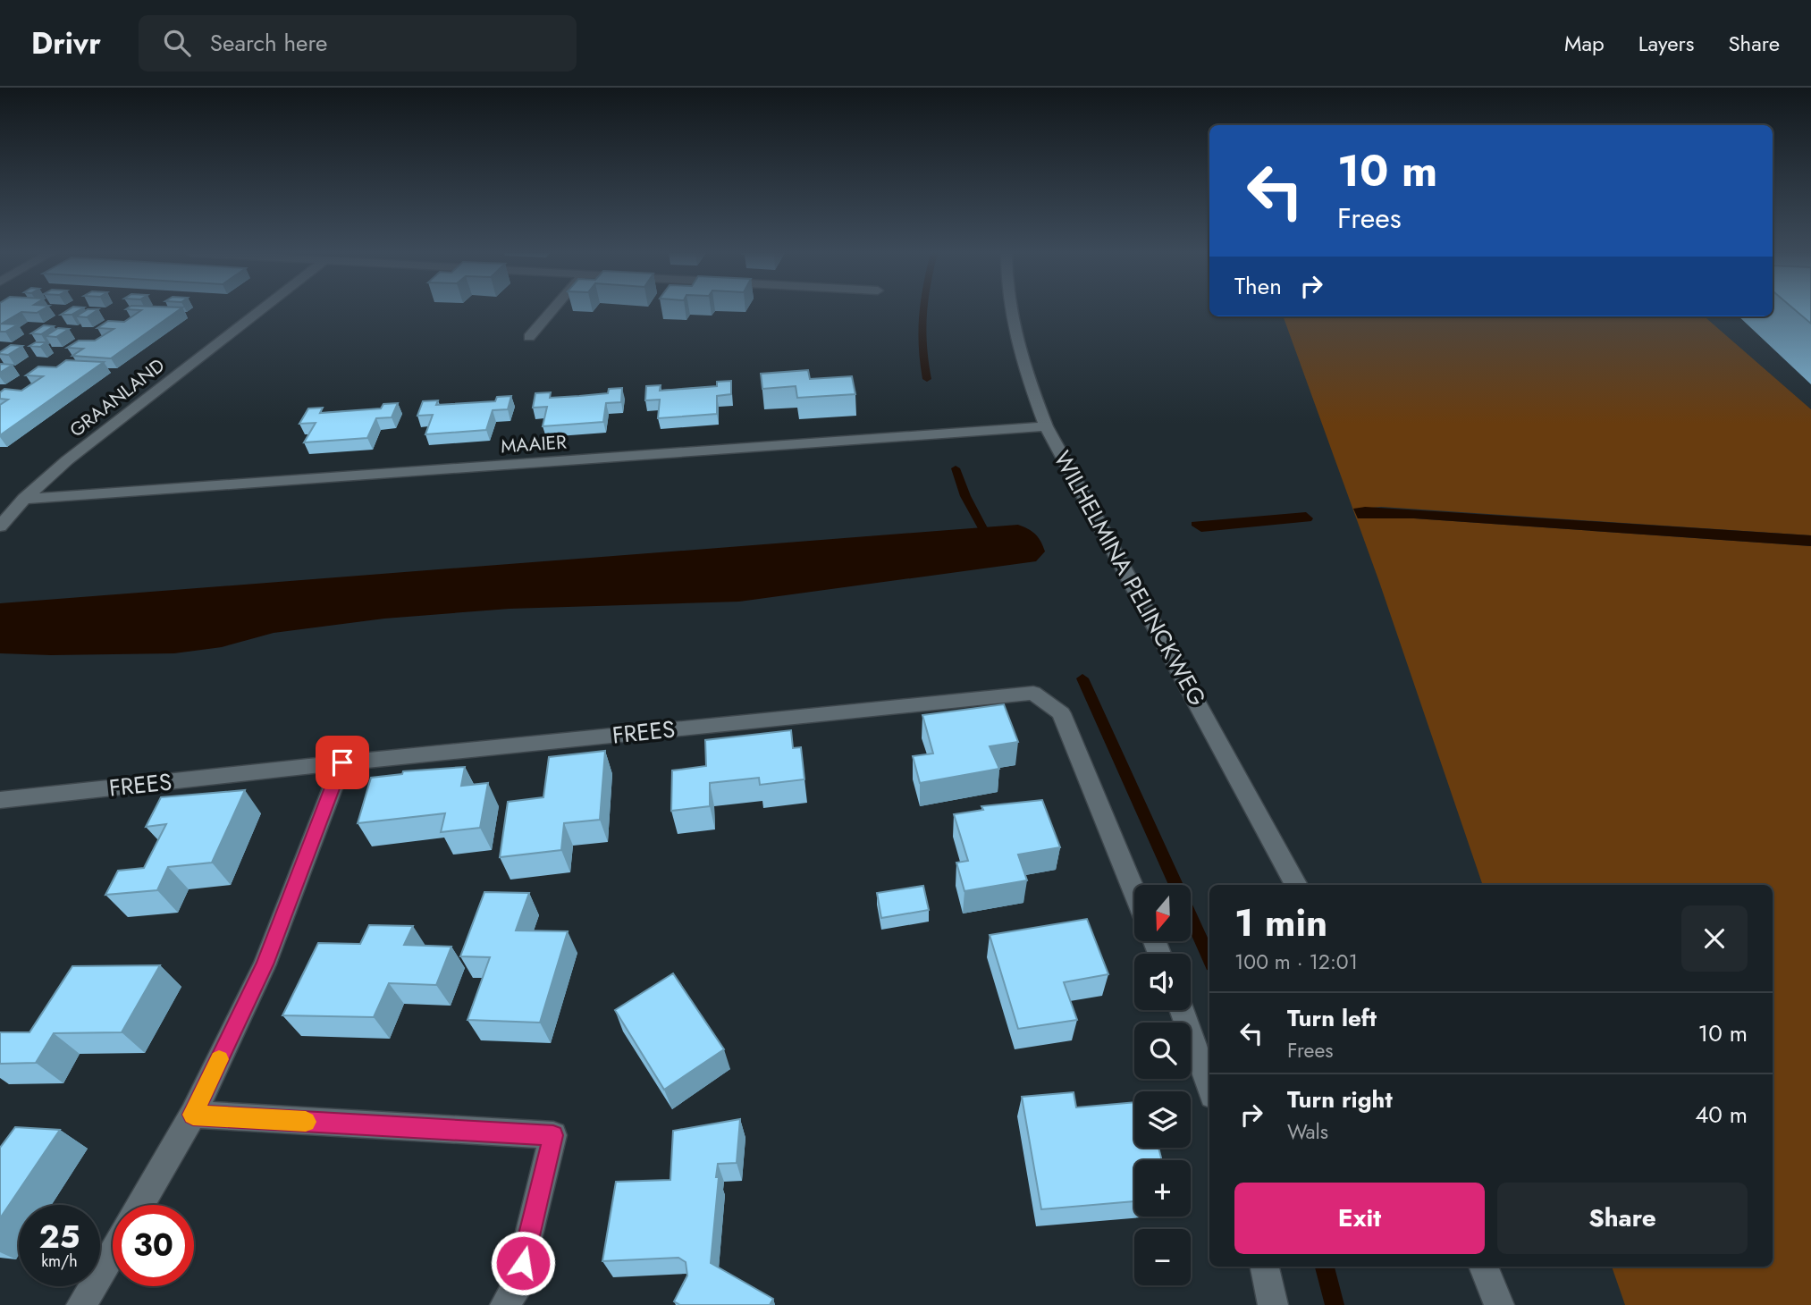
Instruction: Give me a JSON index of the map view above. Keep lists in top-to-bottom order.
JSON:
{
  "streets": {
    "street": [
      "GRAANLAND",
      "MAAIER",
      "WILHELMINA PELINCKWEG",
      "FREES"
    ]
  },
  "crossings": [
    ["GRAANLAND", "MAAIER"],
    ["MAAIER", "WILHELMINA PELINCKWEG"]
  ],
  "north": "bottom",
  "page": {
    "header": "Drivr",
    "search": "Search here",
    "nav": ["Map", "Layers", "Share"],
    "turn": ["10 m", "Frees"],
    "then": "Then",
    "map_buttons": ["+", "−"],
    "heading": ["1 min", "100 m · 12:01"],
    "list": [
      {
        "name": "Turn left",
        "note": "Frees",
        "value": "10 m"
      },
      {
        "name": "Turn right",
        "note": "Wals",
        "value": "40 m"
      }
    ],
    "buttons": ["Exit", "Share"],
    "speed": "25 km/h",
    "limit": "30"
  }
}
